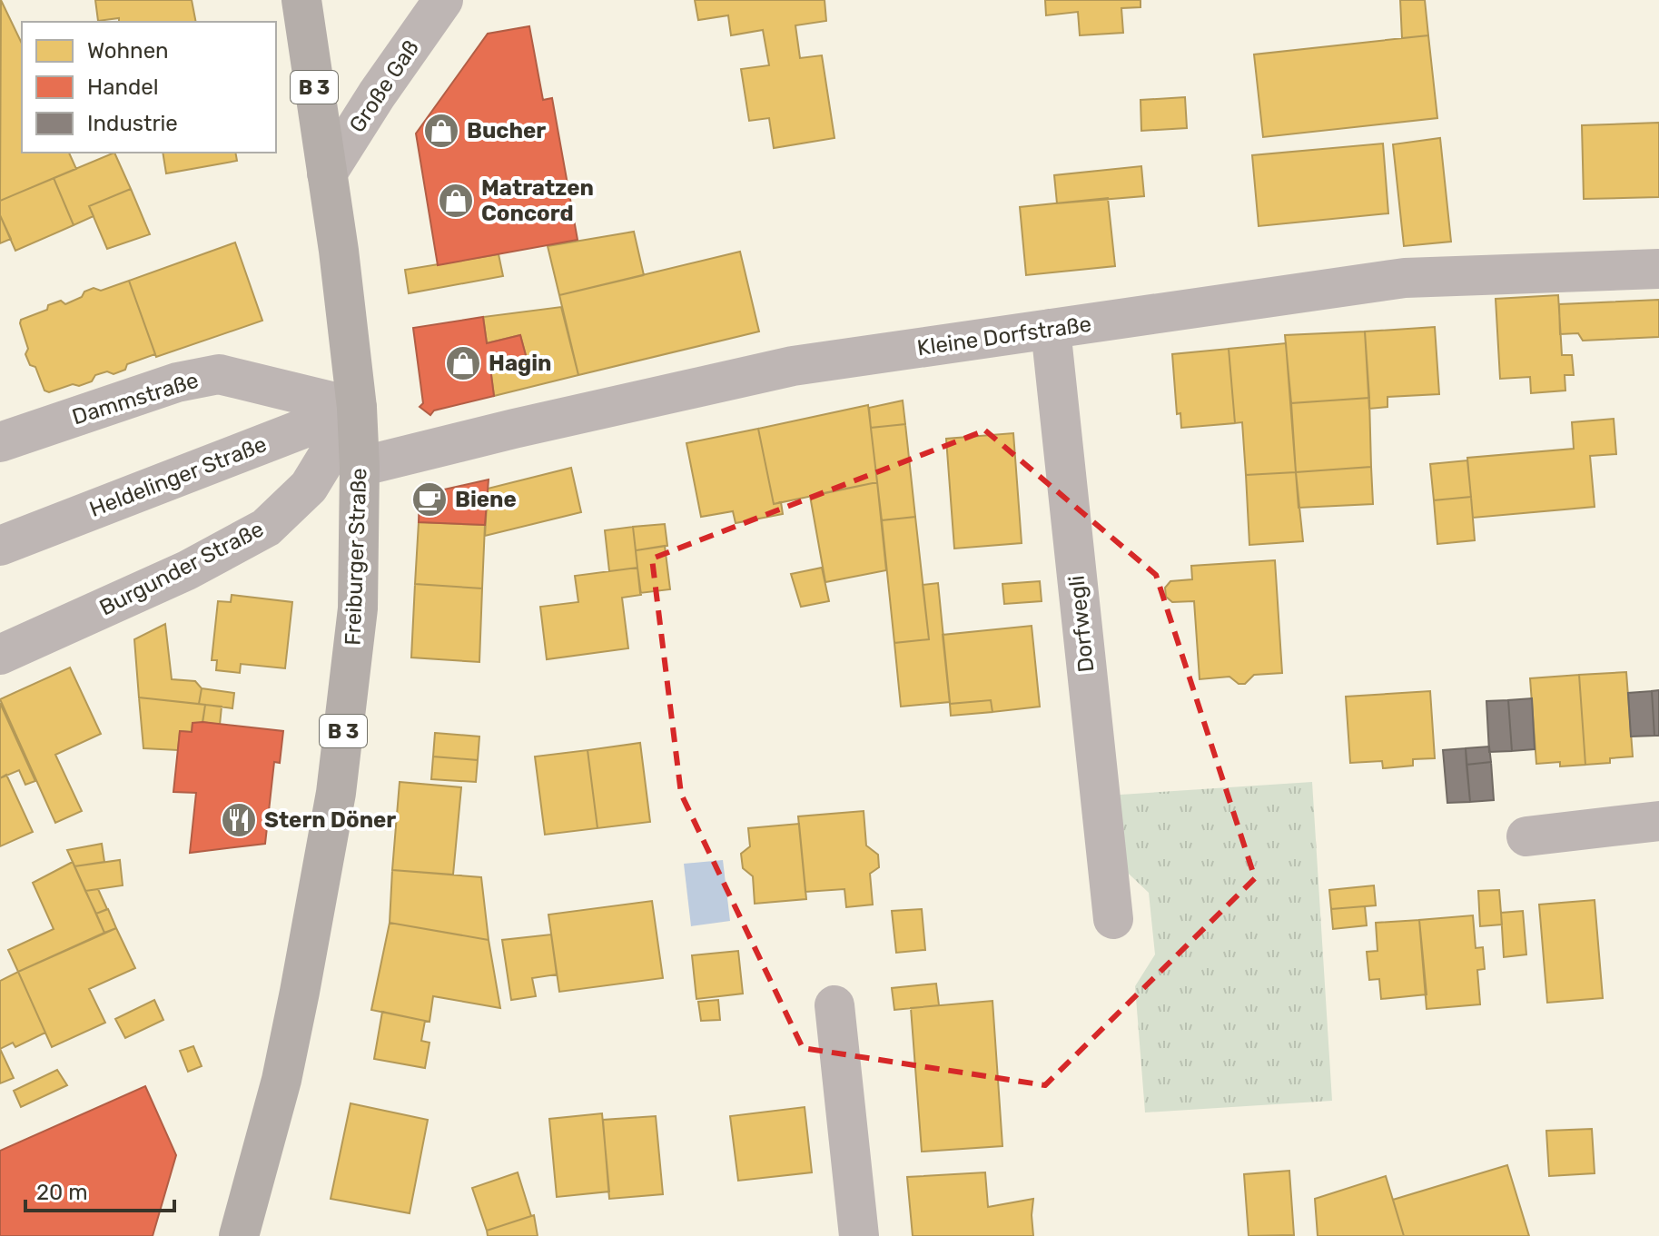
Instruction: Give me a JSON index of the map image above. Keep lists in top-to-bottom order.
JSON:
{
  "streets": {
    "main road": ["B 3", "Freiburger Straße"],
    "street": [
      "Große Gaß",
      "Kleine Dorfstraße",
      "Dammstraße",
      "Heldelinger Straße",
      "Burgunder Straße",
      "Dorfwegli"
    ]
  },
  "crossings": [
    ["Große Gaß", "Freiburger Straße"],
    ["Kleine Dorfstraße", "Freiburger Straße"],
    ["Kleine Dorfstraße", "Dorfwegli"],
    ["Dammstraße", "Heldelinger Straße"],
    ["Dammstraße", "Freiburger Straße"],
    ["Dammstraße", "Burgunder Straße"],
    ["Heldelinger Straße", "Freiburger Straße"],
    ["Heldelinger Straße", "Burgunder Straße"],
    ["Freiburger Straße", "Burgunder Straße"]
  ],
  "places": {
    "shop": ["Bucher", "Matratzen Concord", "Hagin"],
    "cafe": ["Biene"],
    "restaurant": ["Stern Döner"]
  },
  "legend": ["Wohnen", "Handel", "Industrie"],
  "scale_bar": "20 m"
}
